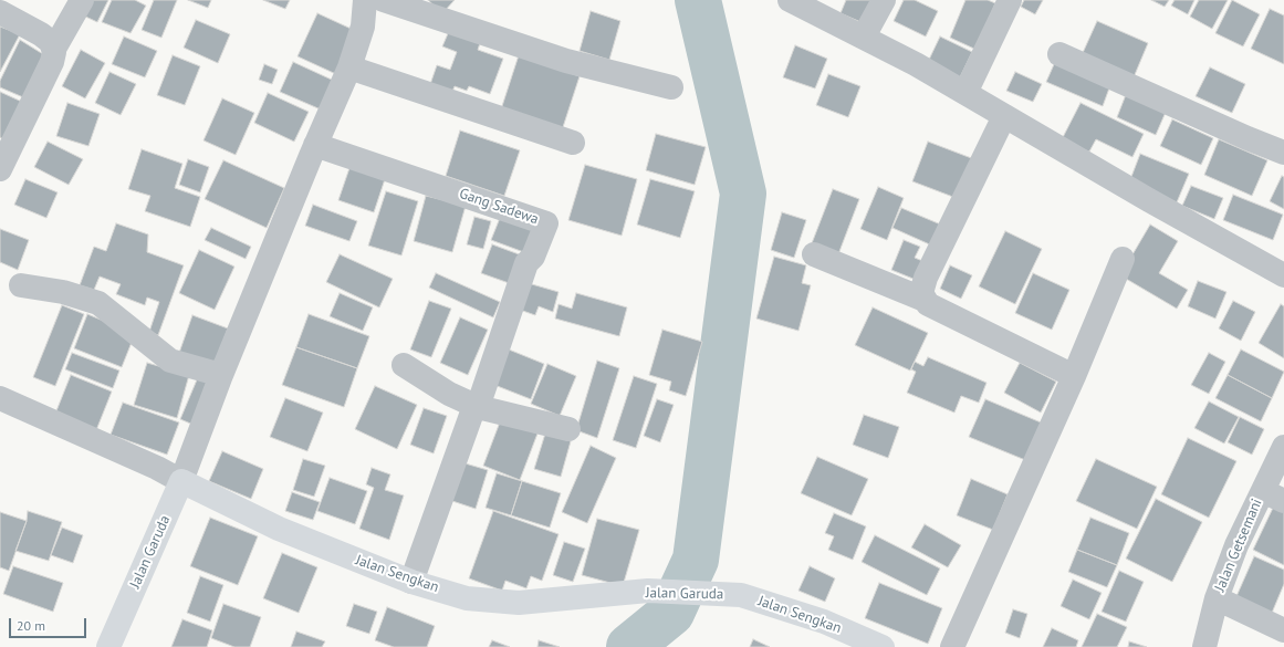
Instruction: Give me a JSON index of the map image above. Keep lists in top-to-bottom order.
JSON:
{
  "streets": {
    "main road": ["Jalan Garuda", "Jalan Sengkan"],
    "street": ["Gang Sadewa", "Jalan Getsemani"]
  },
  "crossings": [
    ["Gang Sadewa", "Jalan Sengkan"],
    ["Jalan Garuda", "Jalan Sengkan"]
  ],
  "scale_bar": "20 m"
}
